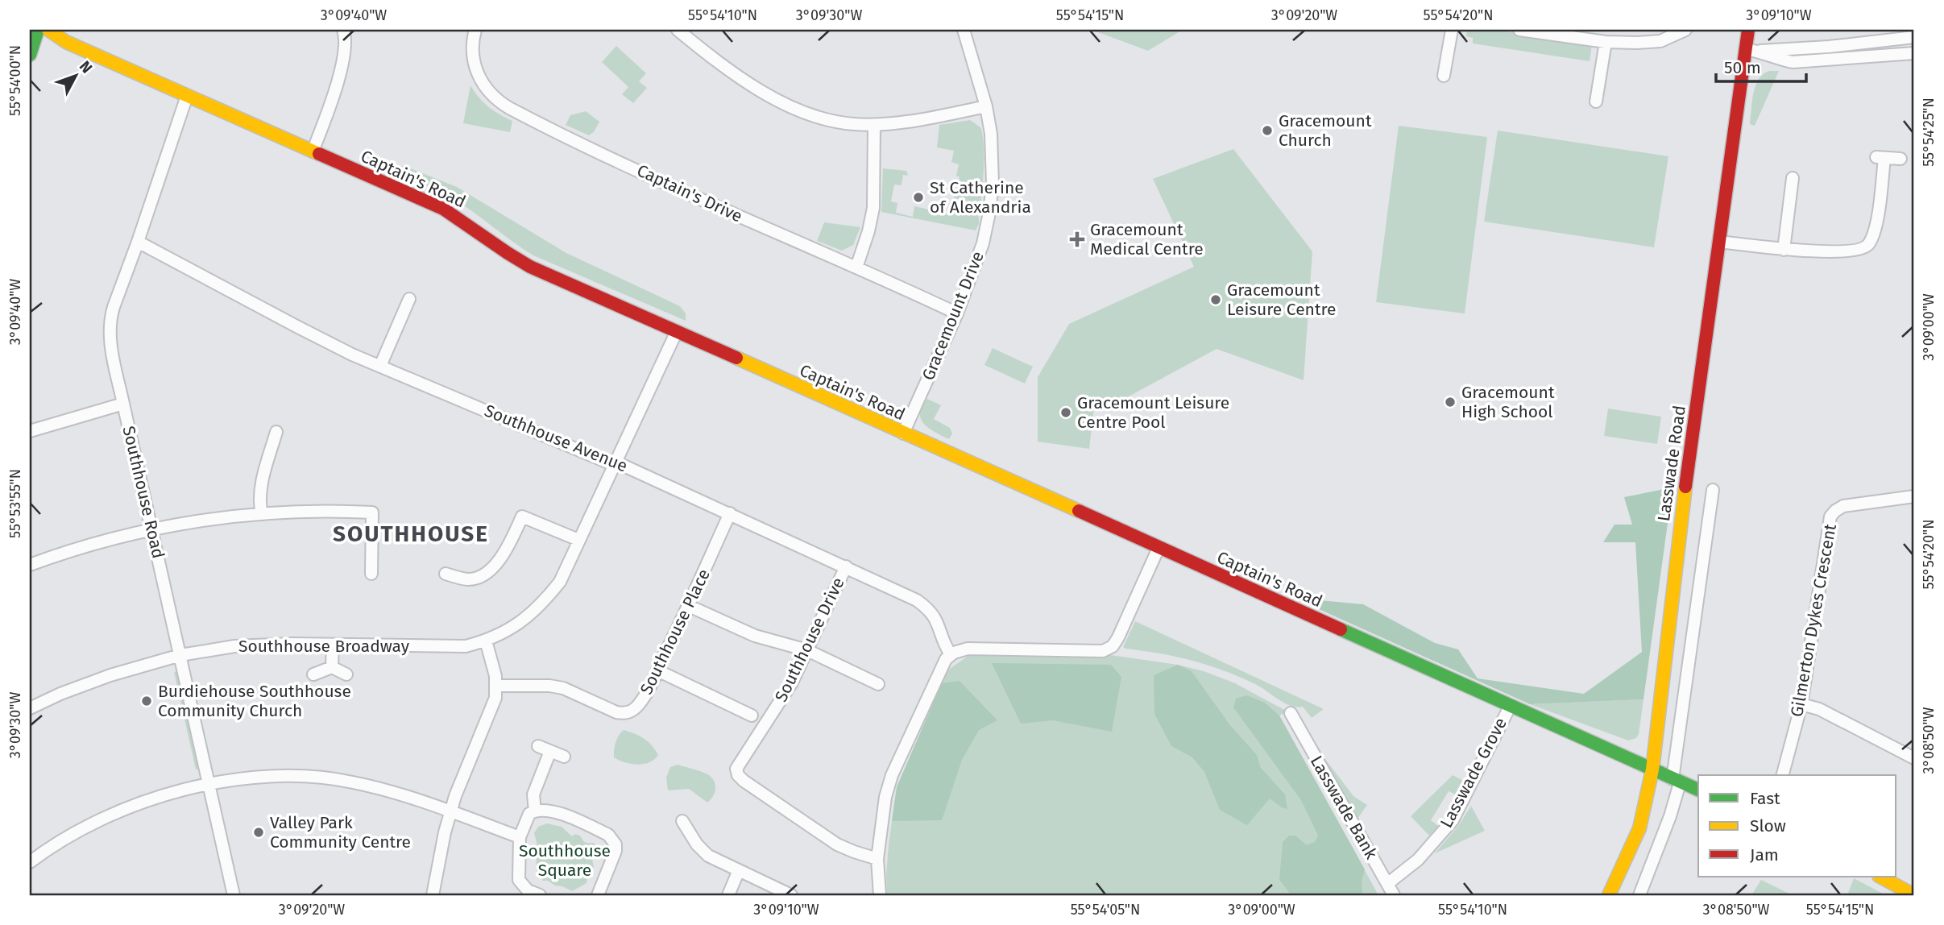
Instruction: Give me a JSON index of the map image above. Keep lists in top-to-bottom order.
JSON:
{
  "streets": {
    "main road": ["Captain's Road", "Lasswade Road"],
    "street": [
      "Captain's Drive",
      "Gracemount Drive",
      "Southhouse Avenue",
      "Southhouse Road",
      "Gilmerton Dykes Crescent",
      "Southhouse Place",
      "Southhouse Drive",
      "Southhouse Broadway",
      "Lasswade Grove",
      "Lasswade Bank"
    ]
  },
  "crossings": [
    ["Captain's Road", "Gracemount Drive"],
    ["Captain's Road", "Lasswade Road"],
    ["Captain's Road", "Southhouse Road"],
    ["Captain's Road", "Southhouse Broadway"],
    ["Captain's Road", "Lasswade Grove"],
    ["Captain's Drive", "Gracemount Drive"],
    ["Southhouse Avenue", "Southhouse Road"],
    ["Southhouse Avenue", "Southhouse Place"],
    ["Southhouse Avenue", "Southhouse Drive"],
    ["Southhouse Avenue", "Southhouse Broadway"],
    ["Southhouse Road", "Southhouse Broadway"],
    ["Lasswade Grove", "Lasswade Bank"]
  ],
  "districts": ["SOUTHHOUSE"],
  "parks": ["Southhouse Square"],
  "places": {
    "other": [
      "Gracemount Church",
      "St Catherine of Alexandria",
      "Gracemount Leisure Centre",
      "Gracemount High School",
      "Gracemount Leisure Centre Pool",
      "Burdiehouse Southhouse Community Church",
      "Valley Park Community Centre"
    ],
    "health": ["Gracemount Medical Centre"]
  },
  "legend": ["Fast", "Slow", "Jam"],
  "scale_bar": "50 m",
  "north": "top right",
  "coordinates": [
    "3°09'40\"W",
    "55°54'10\"N",
    "3°09'30\"W",
    "55°54'15\"N",
    "3°09'20\"W",
    "55°54'20\"N",
    "3°09'10\"W",
    "55°54'00\"N",
    "55°54'25\"N",
    "3°09'00\"W",
    "55°53'55\"N",
    "3°08'50\"W",
    "55°54'05\"N"
  ]
}
